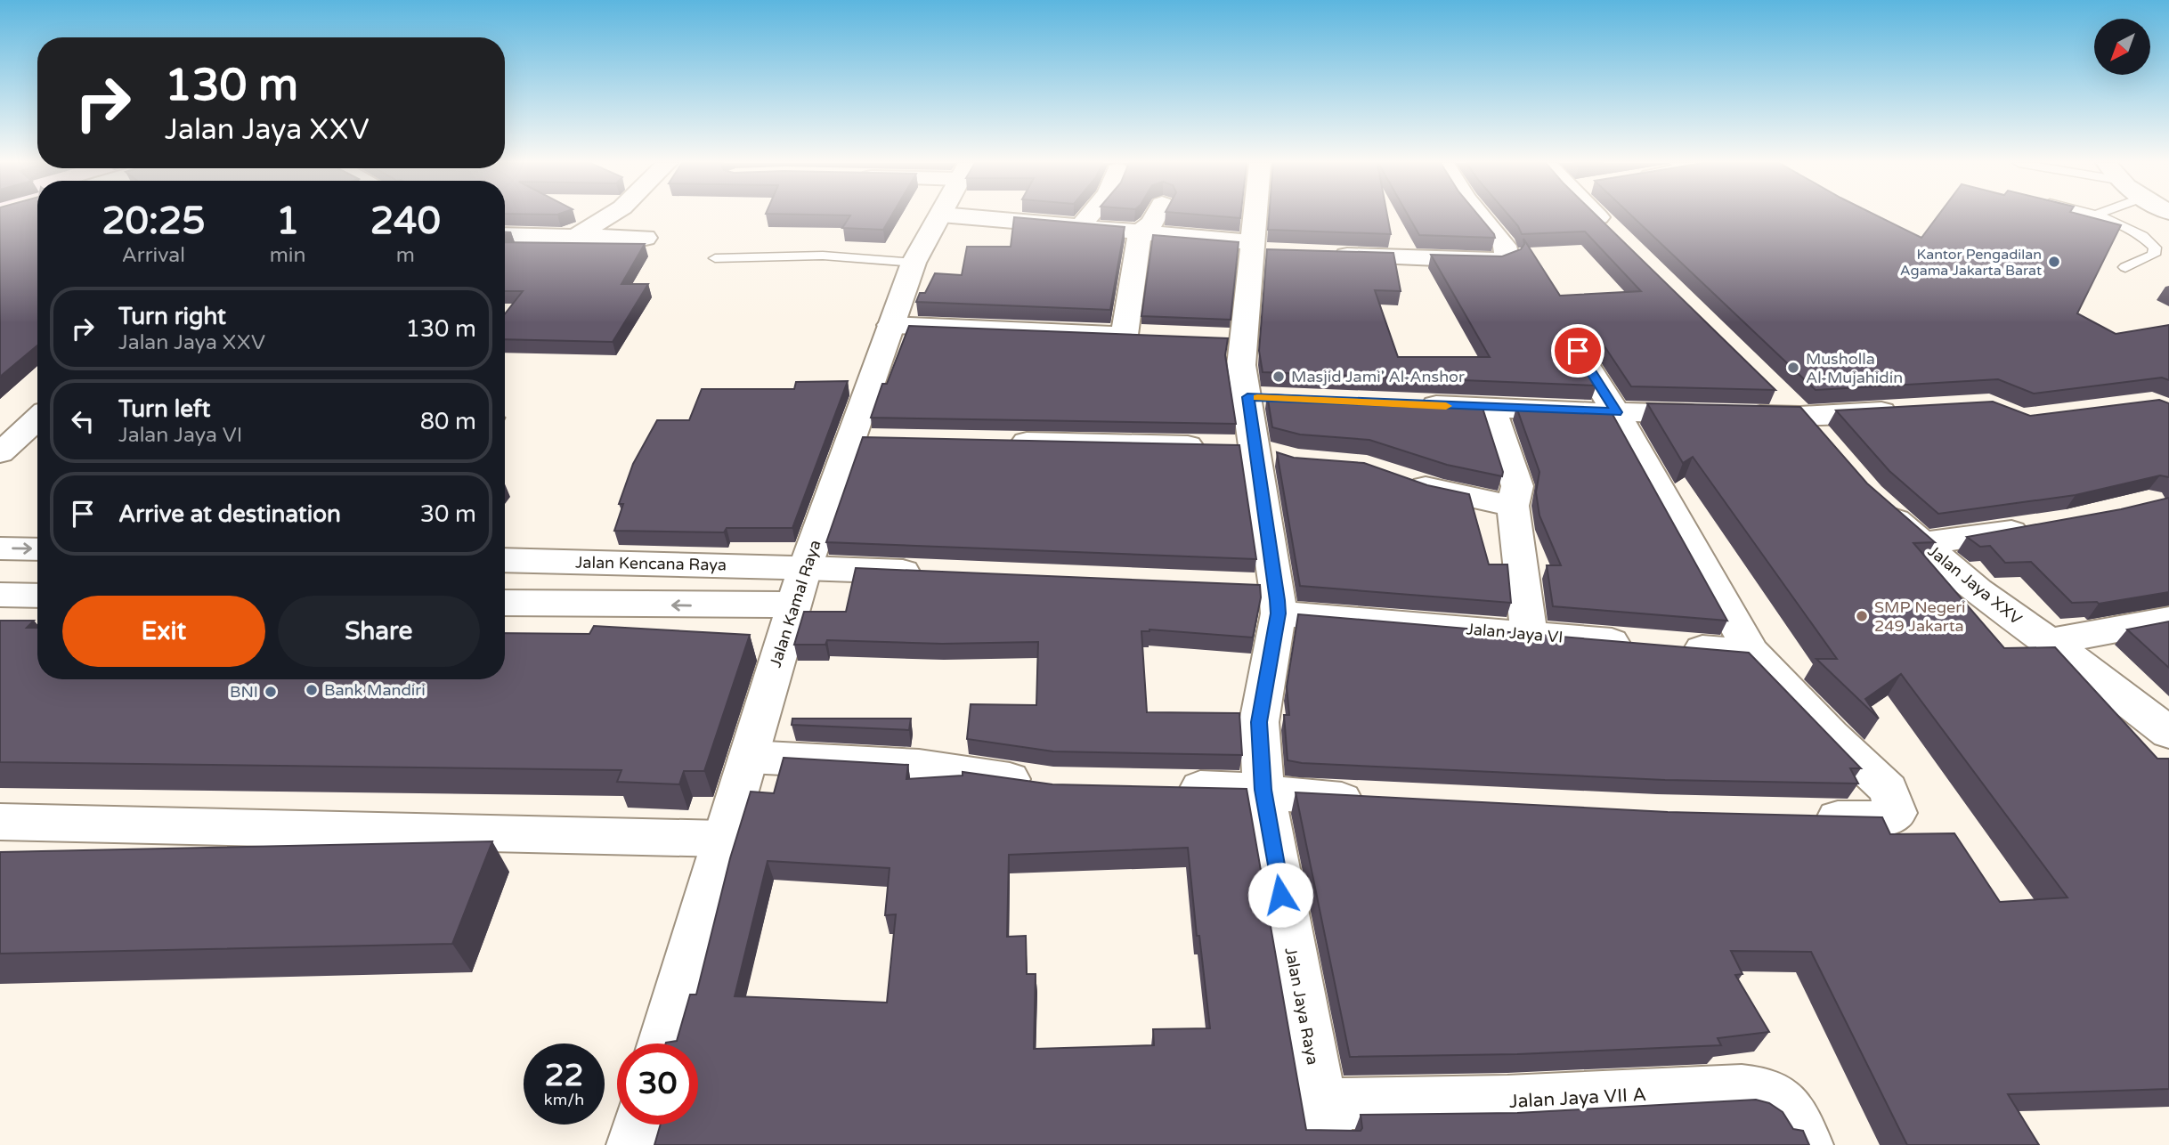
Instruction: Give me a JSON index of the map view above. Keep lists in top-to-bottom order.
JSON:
{
  "streets": {
    "street": [
      "Jalan Kencana Raya",
      "Jalan Jaya XXV",
      "Jalan Kamal Raya",
      "Jalan Jaya VI",
      "Jalan Jaya Raya",
      "Jalan Jaya VII A"
    ]
  },
  "crossings": [
    ["Jalan Kencana Raya", "Jalan Kamal Raya"],
    ["Jalan Jaya VI", "Jalan Jaya Raya"],
    ["Jalan Jaya Raya", "Jalan Jaya VII A"]
  ],
  "places": [
    "Kantor Pengadilan Agama Jakarta Barat",
    "Musholla Al-Mujahidin",
    "Masjid Jami' Al-Anshor",
    "SMP Negeri 249 Jakarta",
    "Bank Mandiri",
    "BNI"
  ],
  "north": "bottom left",
  "page": {
    "turn": ["130 m", "Jalan Jaya XXV"],
    "eta": [
      "20:25",
      "Arrival",
      "1",
      "min",
      "240",
      "m"
    ],
    "list": [
      {
        "name": "Turn right",
        "note": "Jalan Jaya XXV",
        "value": "130 m"
      },
      {
        "name": "Turn left",
        "note": "Jalan Jaya VI",
        "value": "80 m"
      },
      {
        "name": "Arrive at destination",
        "value": "30 m"
      }
    ],
    "buttons": ["Exit", "Share"],
    "speed": "22 km/h",
    "limit": "30"
  }
}
